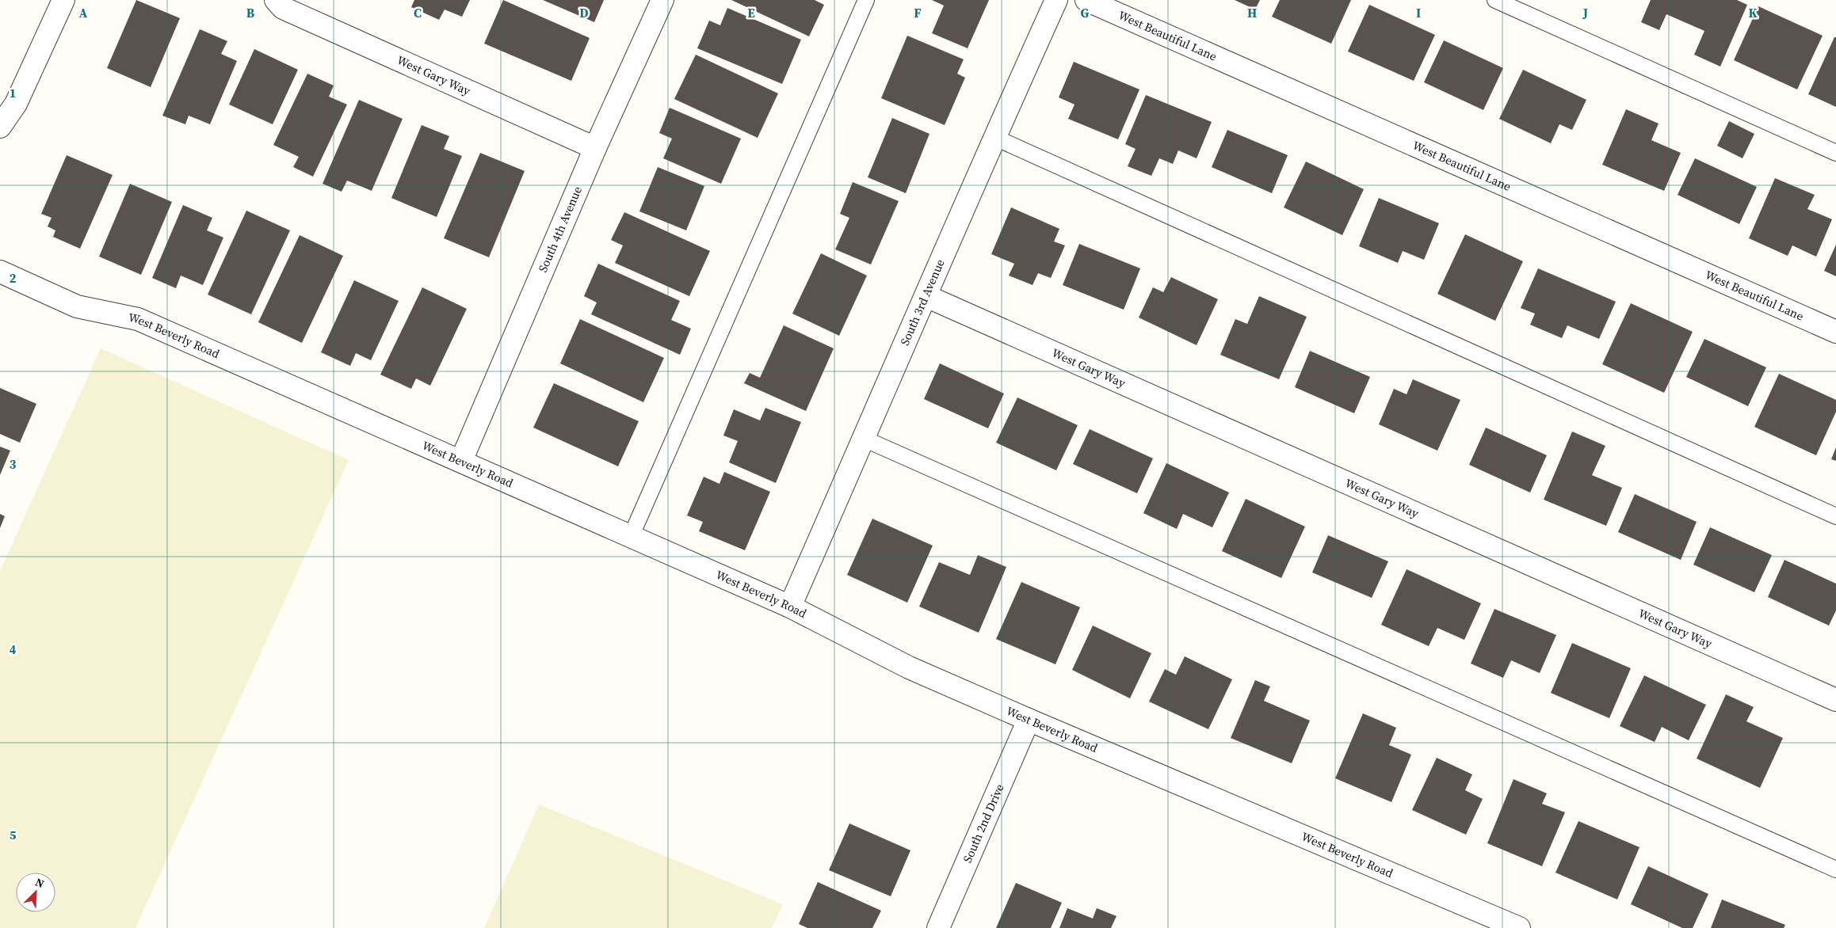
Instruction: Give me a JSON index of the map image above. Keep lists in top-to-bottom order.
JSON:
{
  "streets": {
    "street": [
      "West Beautiful Lane",
      "West Gary Way",
      "South 4th Avenue",
      "South 3rd Avenue",
      "West Beverly Road",
      "South 2nd Drive"
    ]
  },
  "crossings": [
    ["West Gary Way", "South 4th Avenue"],
    ["West Gary Way", "South 3rd Avenue"],
    ["South 4th Avenue", "West Beverly Road"],
    ["South 3rd Avenue", "West Beverly Road"],
    ["West Beverly Road", "South 2nd Drive"]
  ],
  "north": "top right",
  "grid": {
    "columns": [
      "A",
      "B",
      "C",
      "D",
      "E",
      "F",
      "G",
      "H",
      "I",
      "J",
      "K"
    ],
    "rows": [
      "1",
      "2",
      "3",
      "4",
      "5"
    ]
  }
}
